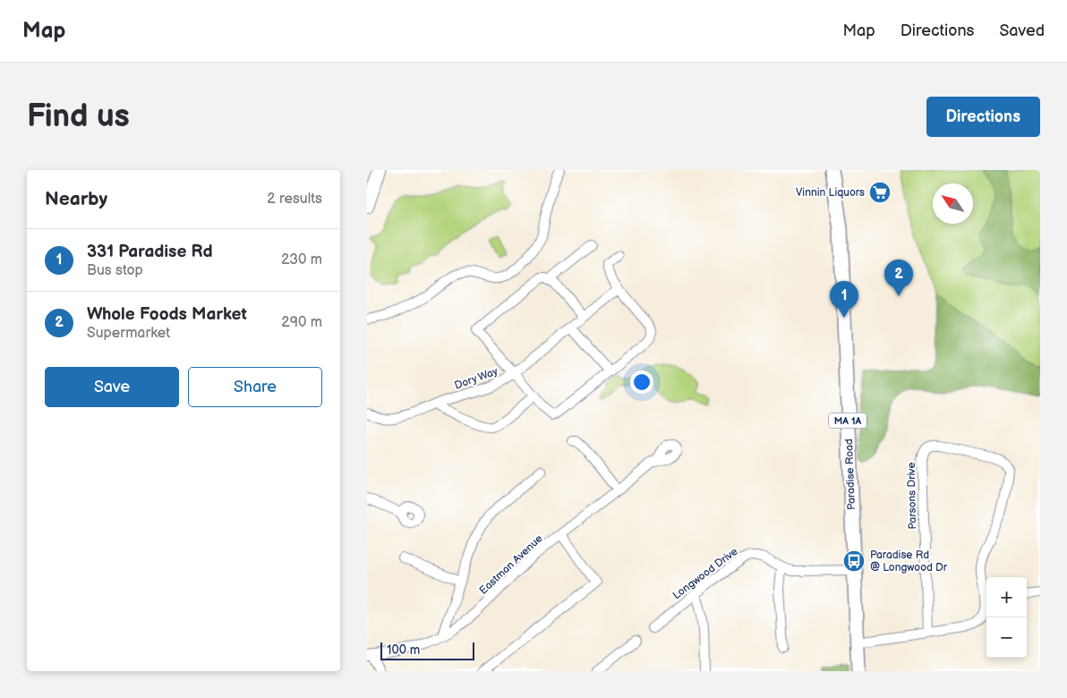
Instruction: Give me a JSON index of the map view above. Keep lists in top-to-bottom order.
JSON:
{
  "streets": {
    "highway": ["MA 1A", "Paradise Road"],
    "street": [
      "Dory Way",
      "Parsons Drive",
      "Eastman Avenue",
      "Longwood Drive"
    ]
  },
  "crossings": [
    ["Paradise Road", "Parsons Drive"],
    ["Paradise Road", "Longwood Drive"]
  ],
  "places": {
    "supermarket": ["Vinnin Liquors"],
    "bus stop": ["Paradise Rd @ Longwood Dr"]
  },
  "scale_bar": "100 m",
  "north": "top left",
  "page": {
    "header": "Map",
    "nav": ["Map", "Directions", "Saved"],
    "buttons": [
      "Directions",
      ["Save", "Share"]
    ],
    "title": "Find us",
    "heading": ["Nearby", "2 results"],
    "list": [
      {
        "mark": "1",
        "name": "331 Paradise Rd",
        "note": "Bus stop",
        "value": "230 m"
      },
      {
        "mark": "2",
        "name": "Whole Foods Market",
        "note": "Supermarket",
        "value": "290 m"
      }
    ],
    "pins": ["2", "1"],
    "map_buttons": ["+", "−"],
    "scale": "100 m"
  }
}
